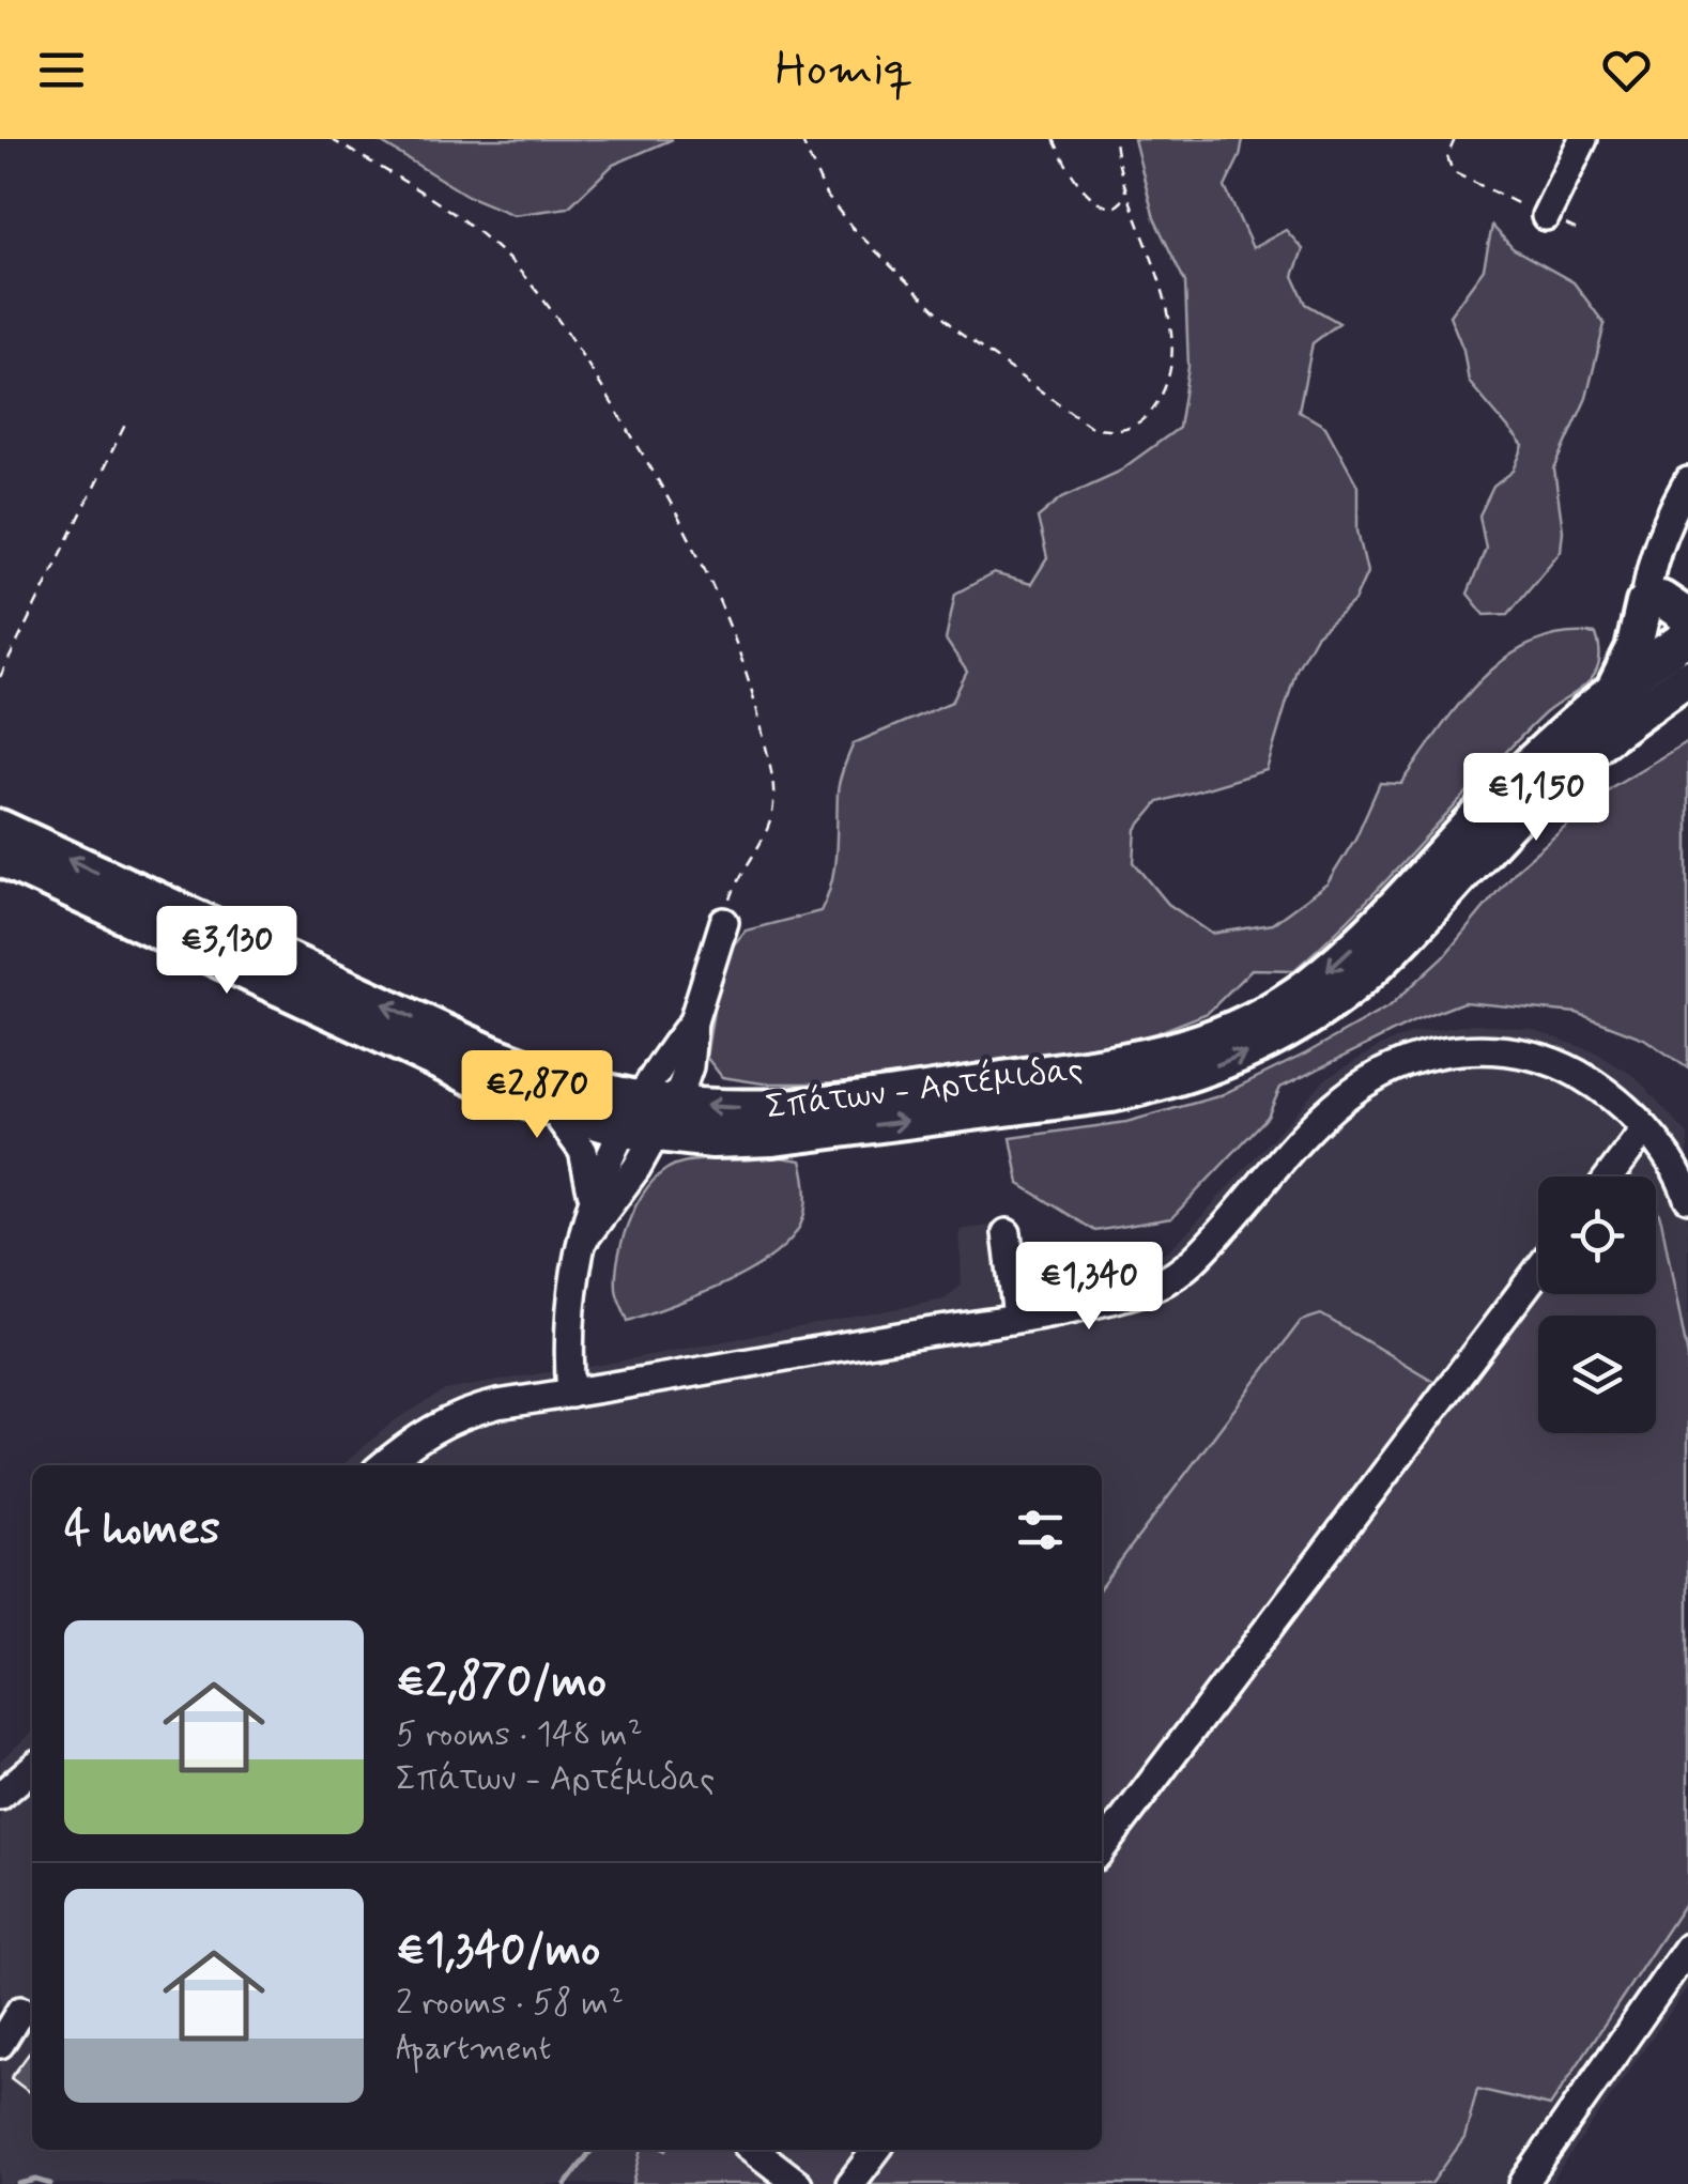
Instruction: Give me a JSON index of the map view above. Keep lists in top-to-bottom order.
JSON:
{
  "streets": {
    "main road": ["Σπάτων - Αρτέμιδας"]
  },
  "page": {
    "header": "Homiq",
    "price": [
      "€1,150",
      "€3,130",
      "€2,870",
      "€1,340"
    ],
    "heading": "4 homes",
    "list": [
      {
        "name": "€2,870/mo",
        "note": "5 rooms · 148 m² · Σπάτων - Αρτέμιδας"
      },
      {
        "name": "€1,340/mo",
        "note": "2 rooms · 58 m² · Apartment"
      }
    ]
  }
}
